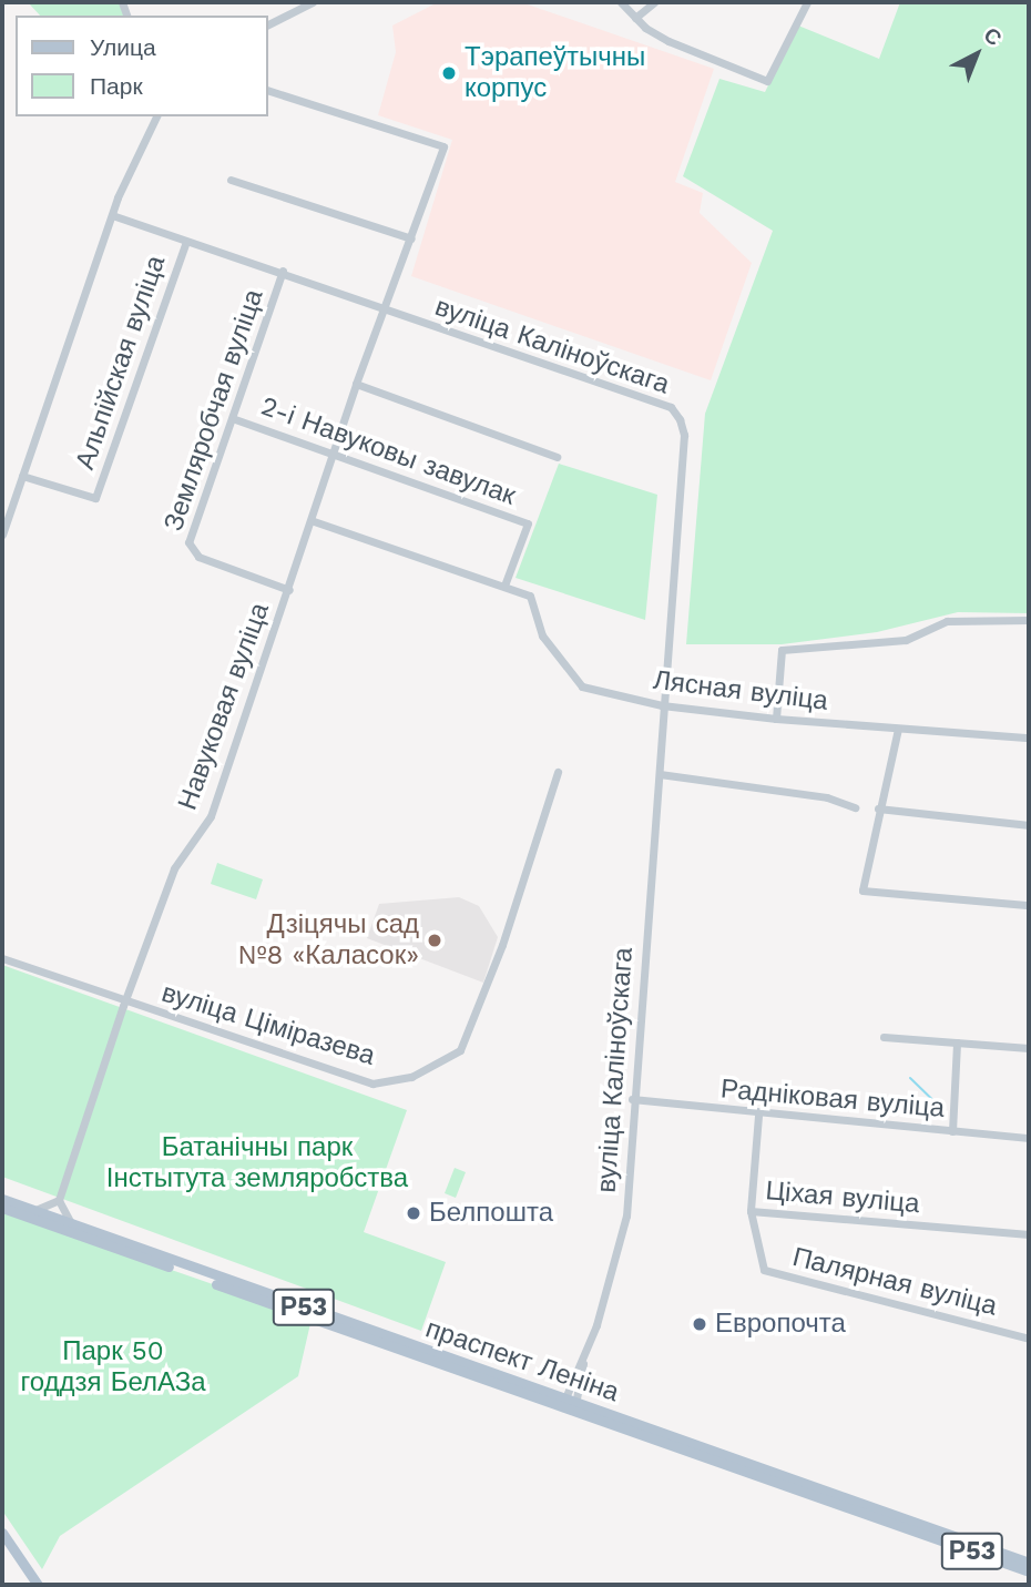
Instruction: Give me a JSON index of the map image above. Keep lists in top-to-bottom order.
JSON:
{
  "streets": {
    "main road": ["Р53", "праспект Леніна"],
    "street": [
      "вуліца Каліноўскага",
      "Альпійская вуліца",
      "Земляробчая вуліца",
      "2-і Навуковы завулак",
      "Лясная вуліца",
      "Навуковая вуліца",
      "вуліца Ціміразева",
      "Радніковая вуліца",
      "Ціхая вуліца",
      "Палярная вуліца"
    ]
  },
  "crossings": [
    ["вуліца Каліноўскага", "Альпійская вуліца"],
    ["вуліца Каліноўскага", "Земляробчая вуліца"],
    ["вуліца Каліноўскага", "Лясная вуліца"],
    ["вуліца Каліноўскага", "Навуковая вуліца"],
    ["вуліца Каліноўскага", "Радніковая вуліца"],
    ["вуліца Каліноўскага", "праспект Леніна"],
    ["Земляробчая вуліца", "2-і Навуковы завулак"],
    ["Земляробчая вуліца", "Навуковая вуліца"],
    ["2-і Навуковы завулак", "Лясная вуліца"],
    ["2-і Навуковы завулак", "Навуковая вуліца"],
    ["Навуковая вуліца", "вуліца Ціміразева"],
    ["Радніковая вуліца", "Ціхая вуліца"],
    ["Ціхая вуліца", "Палярная вуліца"]
  ],
  "parks": ["Батанічны парк Інстытута земляробства", "Парк 50 годдзя БелАЗа"],
  "places": [
    "Тэрапеўтычны корпус",
    "Дзіцячы сад №8 «Каласок»",
    "Белпошта",
    "Европочта"
  ],
  "legend": ["Улица", "Парк"],
  "north": "top right"
}
